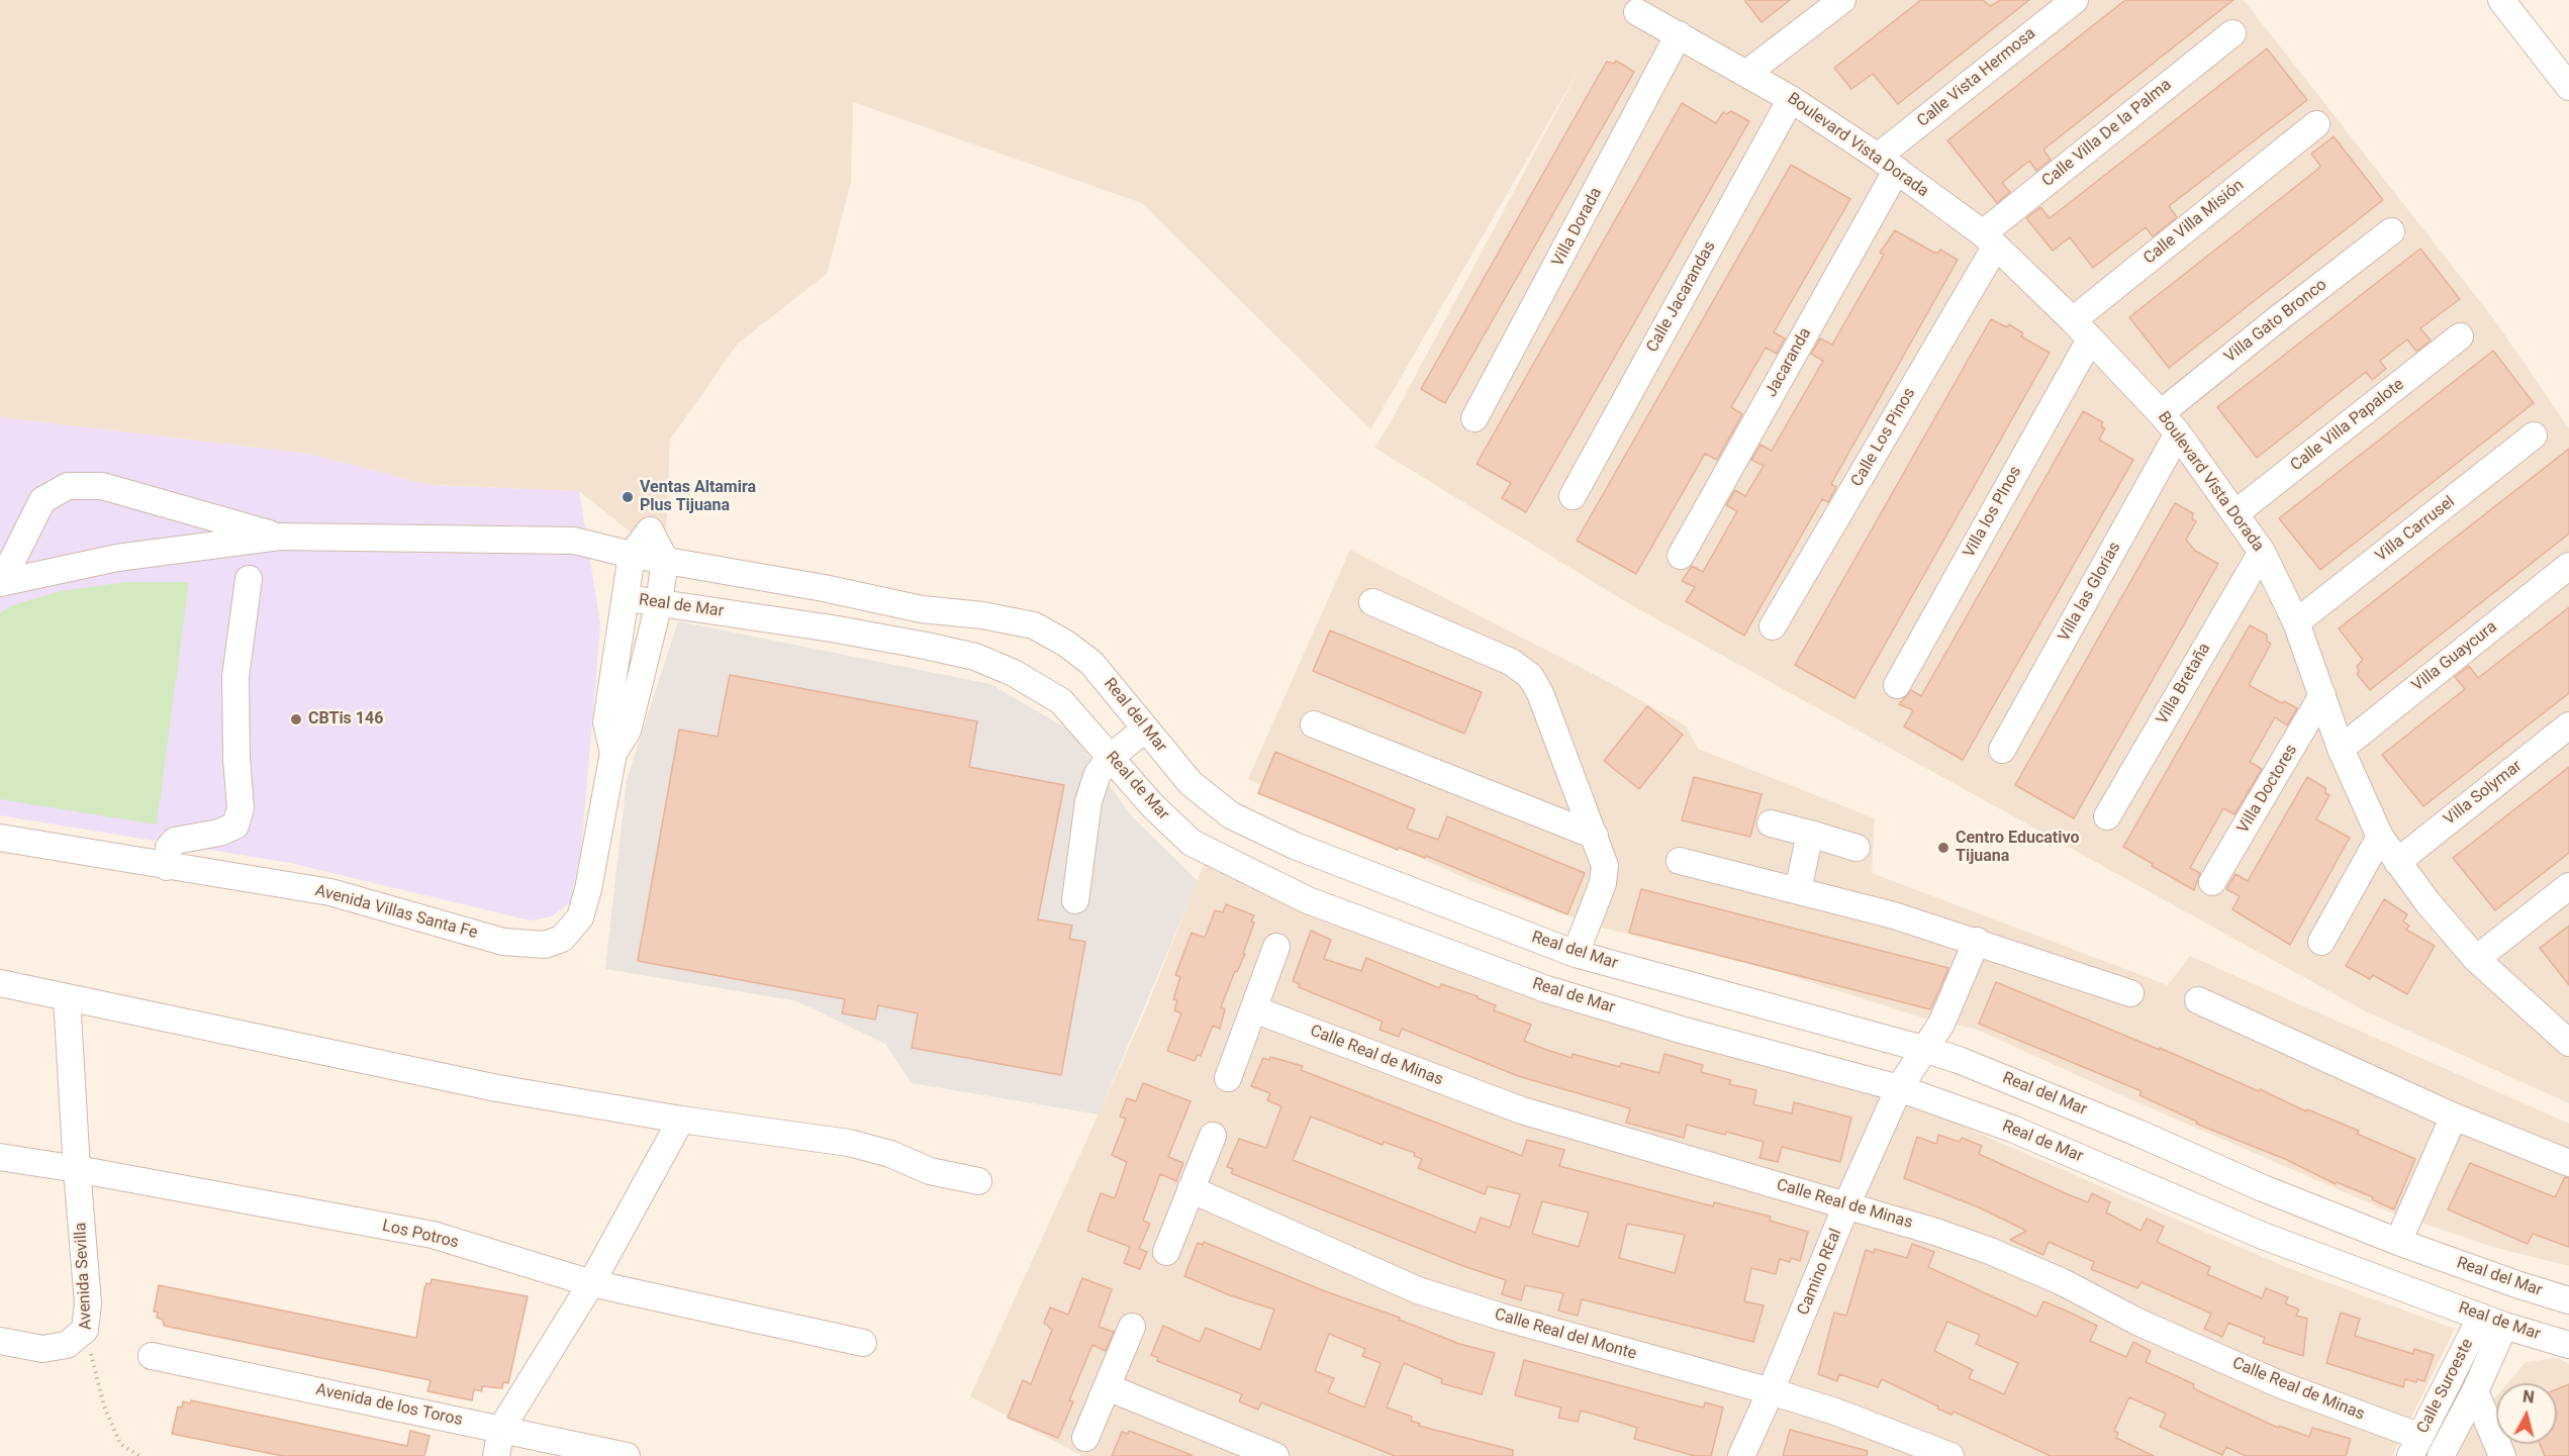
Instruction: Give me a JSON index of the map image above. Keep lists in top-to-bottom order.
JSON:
{
  "streets": {
    "street": [
      "Calle Vista Hermosa",
      "Calle Villa De la Palma",
      "Boulevard Vista Dorada",
      "Calle Villa Misión",
      "Villa Dorada",
      "Calle Jacarandas",
      "Villa Gato Bronco",
      "Jacaranda",
      "Calle Villa Papalote",
      "Calle Los Pinos",
      "Villa los PInos",
      "Villa Carrusel",
      "Villa las Glorias",
      "Real de Mar",
      "Villa Guaycura",
      "Villa Bretaña",
      "Real del Mar",
      "Villa Doctores",
      "Villa Solymar",
      "Avenida Villas Santa Fe",
      "Calle Real de Minas",
      "Los Potros",
      "Camino REal",
      "Avenida Sevilla",
      "Calle Real del Monte",
      "Calle Suroeste",
      "Avenida de los Toros"
    ]
  },
  "crossings": [
    ["Calle Vista Hermosa", "Boulevard Vista Dorada"],
    ["Calle Vista Hermosa", "Jacaranda"],
    ["Calle Villa De la Palma", "Boulevard Vista Dorada"],
    ["Calle Villa De la Palma", "Calle Los Pinos"],
    ["Boulevard Vista Dorada", "Calle Villa Misión"],
    ["Boulevard Vista Dorada", "Villa Dorada"],
    ["Boulevard Vista Dorada", "Calle Jacarandas"],
    ["Boulevard Vista Dorada", "Villa Gato Bronco"],
    ["Boulevard Vista Dorada", "Jacaranda"],
    ["Boulevard Vista Dorada", "Calle Villa Papalote"],
    ["Boulevard Vista Dorada", "Calle Los Pinos"],
    ["Boulevard Vista Dorada", "Villa los PInos"],
    ["Boulevard Vista Dorada", "Villa Carrusel"],
    ["Boulevard Vista Dorada", "Villa las Glorias"],
    ["Boulevard Vista Dorada", "Villa Guaycura"],
    ["Boulevard Vista Dorada", "Villa Bretaña"],
    ["Boulevard Vista Dorada", "Villa Doctores"],
    ["Boulevard Vista Dorada", "Villa Solymar"],
    ["Real de Mar", "Avenida Villas Santa Fe"],
    ["Real de Mar", "Camino REal"],
    ["Real de Mar", "Calle Suroeste"],
    ["Real del Mar", "Avenida Villas Santa Fe"],
    ["Real del Mar", "Camino REal"],
    ["Calle Real de Minas", "Camino REal"],
    ["Calle Real de Minas", "Calle Suroeste"],
    ["Los Potros", "Avenida Sevilla"],
    ["Camino REal", "Calle Real del Monte"]
  ],
  "places": ["Ventas Altamira Plus Tijuana", "CBTis 146", "Centro Educativo Tijuana"],
  "north": "top"
}
